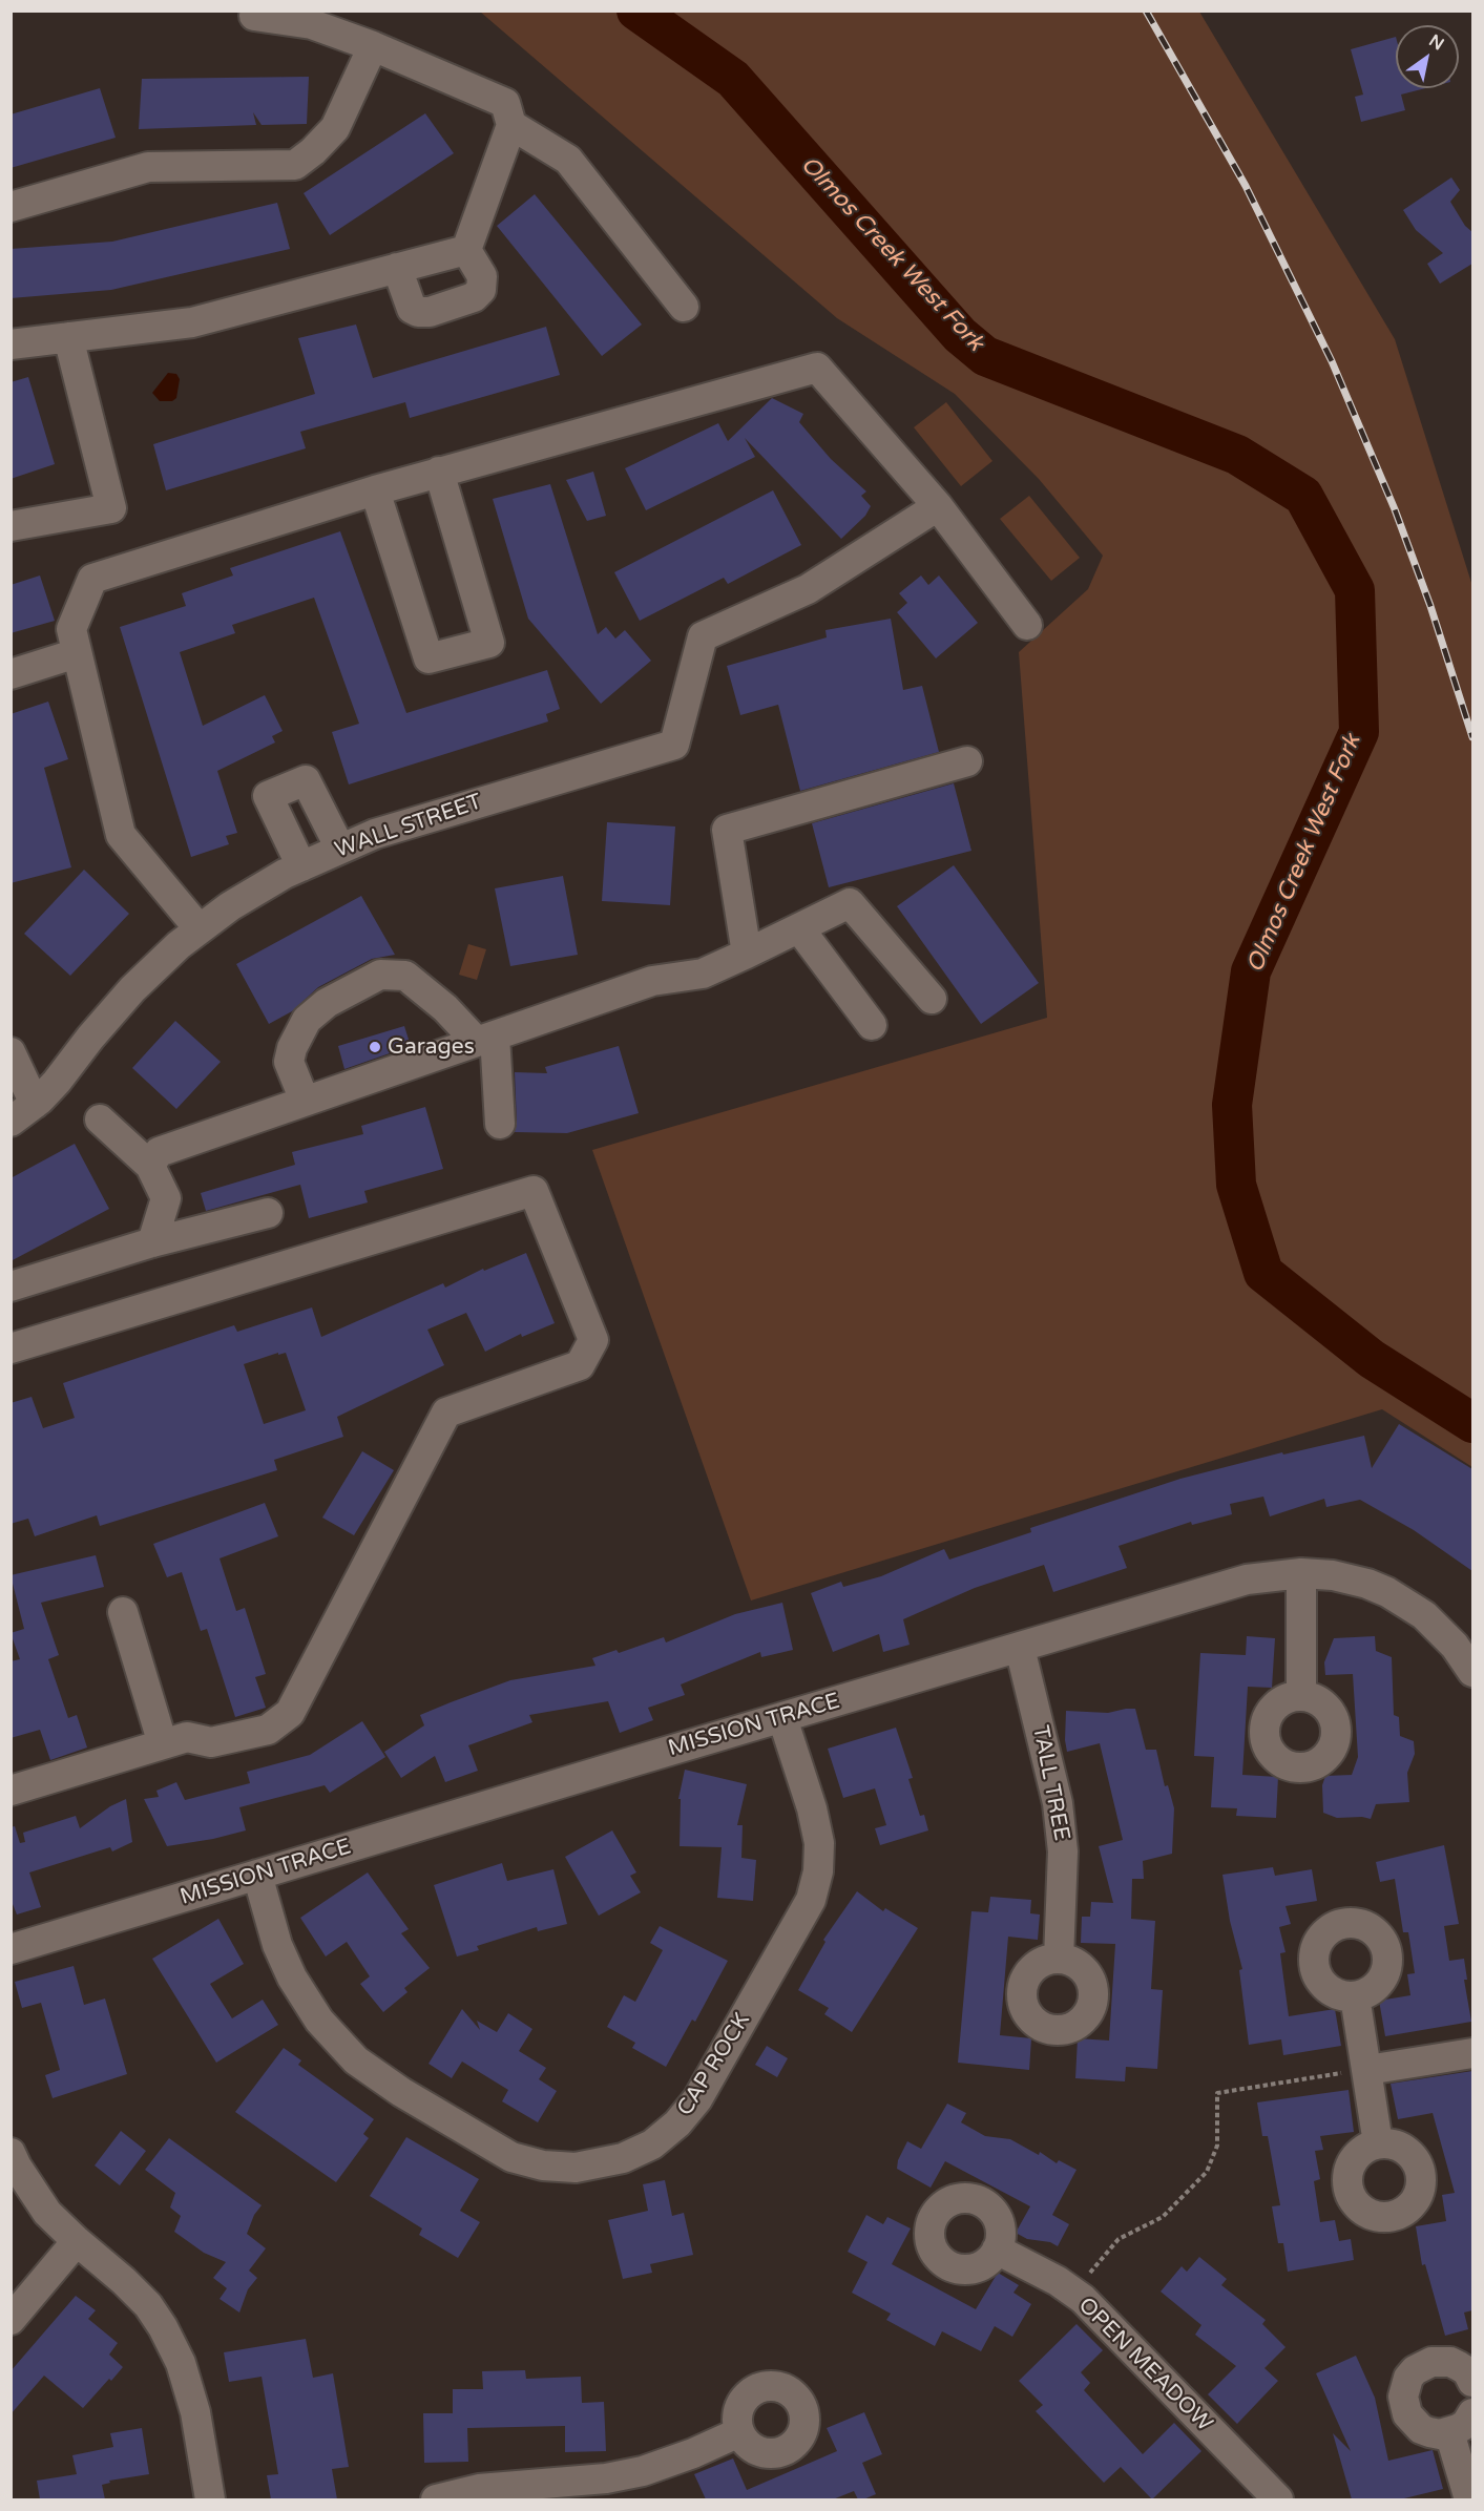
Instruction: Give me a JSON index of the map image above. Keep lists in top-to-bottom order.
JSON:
{
  "streets": {
    "street": [
      "WALL STREET",
      "MISSION TRACE",
      "TALL TREE",
      "CAP ROCK",
      "OPEN MEADOW"
    ]
  },
  "crossings": [
    ["MISSION TRACE", "TALL TREE"],
    ["MISSION TRACE", "CAP ROCK"]
  ],
  "water": ["Olmos Creek West Fork"],
  "places": ["Garages"],
  "north": "top right"
}
